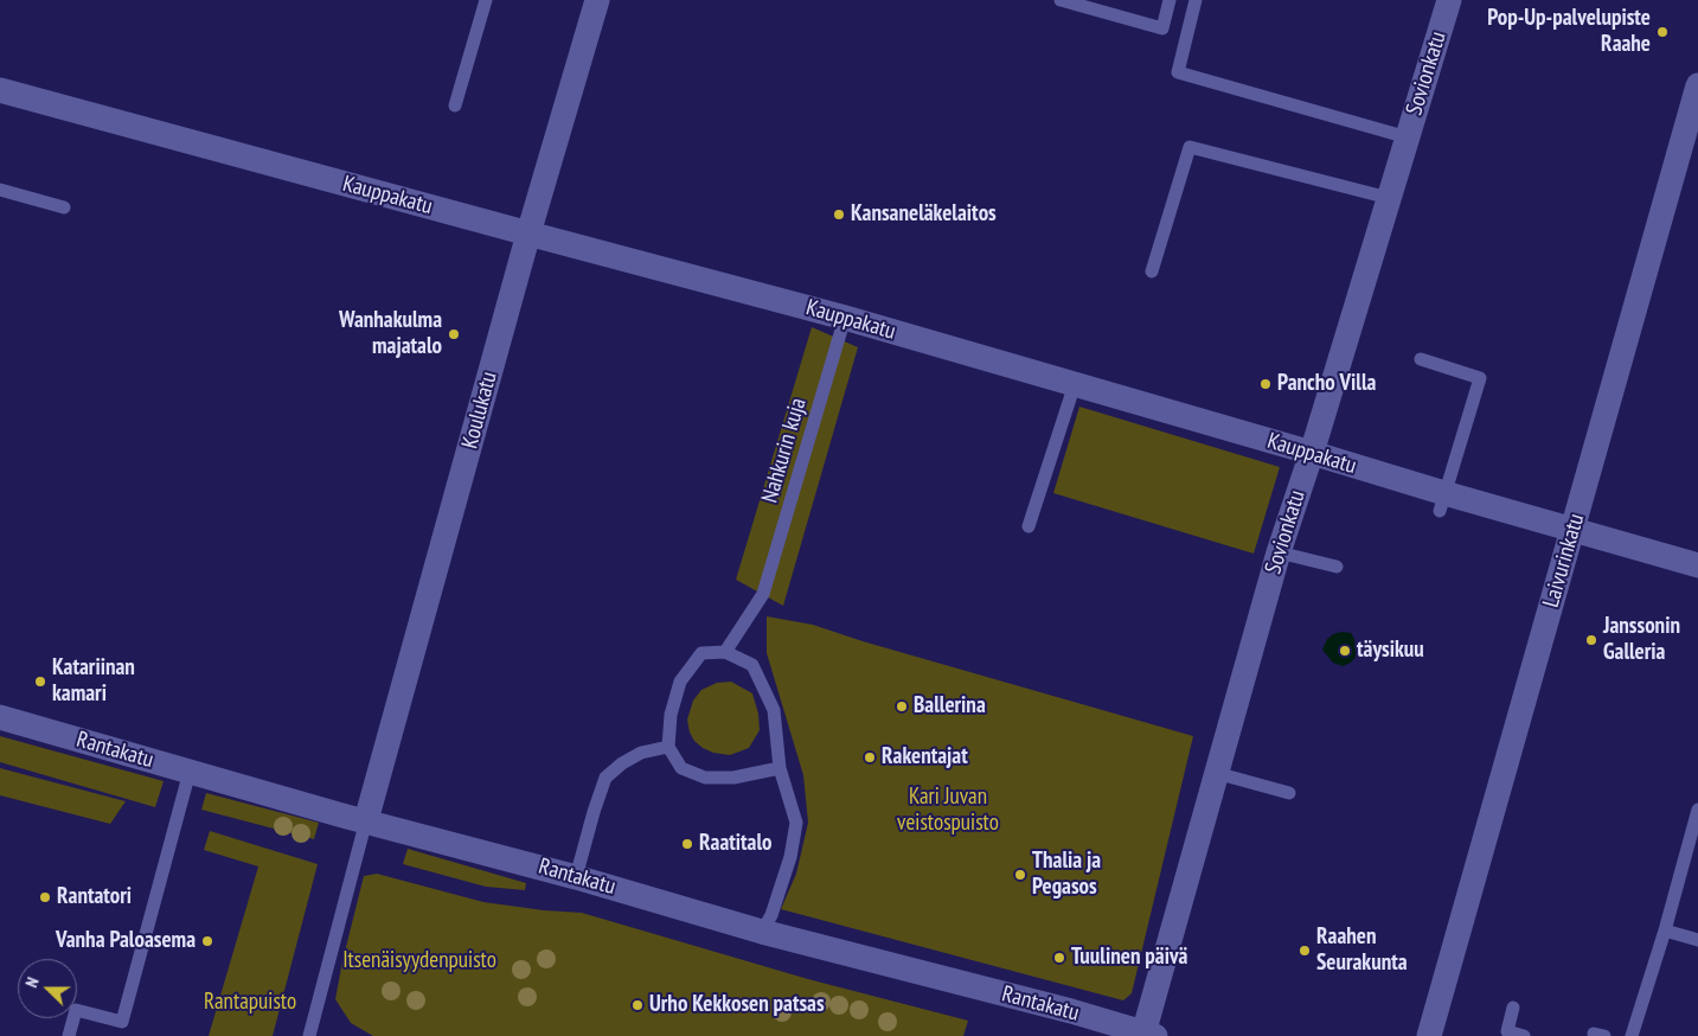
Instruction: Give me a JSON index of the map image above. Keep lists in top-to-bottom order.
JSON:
{
  "streets": {
    "street": [
      "Sovionkatu",
      "Kauppakatu",
      "Koulukatu",
      "Laivurinkatu",
      "Rantakatu"
    ],
    "lane": ["Nahkurin kuja"]
  },
  "crossings": [
    ["Sovionkatu", "Kauppakatu"],
    ["Sovionkatu", "Rantakatu"],
    ["Kauppakatu", "Koulukatu"],
    ["Kauppakatu", "Nahkurin kuja"],
    ["Kauppakatu", "Laivurinkatu"],
    ["Koulukatu", "Rantakatu"]
  ],
  "parks": ["Kari Juvan veistospuisto", "Itsenäisyydenpuisto", "Rantapuisto"],
  "places": [
    "Pop-Up-palvelupiste Raahe",
    "Kansaneläkelaitos",
    "Wanhakulma majatalo",
    "Pancho Villa",
    "Janssonin Galleria",
    "täysikuu",
    "Katariinan kamari",
    "Ballerina",
    "Rakentajat",
    "Raatitalo",
    "Thalia ja Pegasos",
    "Rantatori",
    "Vanha Paloasema",
    "Raahen Seurakunta",
    "Tuulinen päivä",
    "Urho Kekkosen patsas"
  ],
  "north": "left"
}
